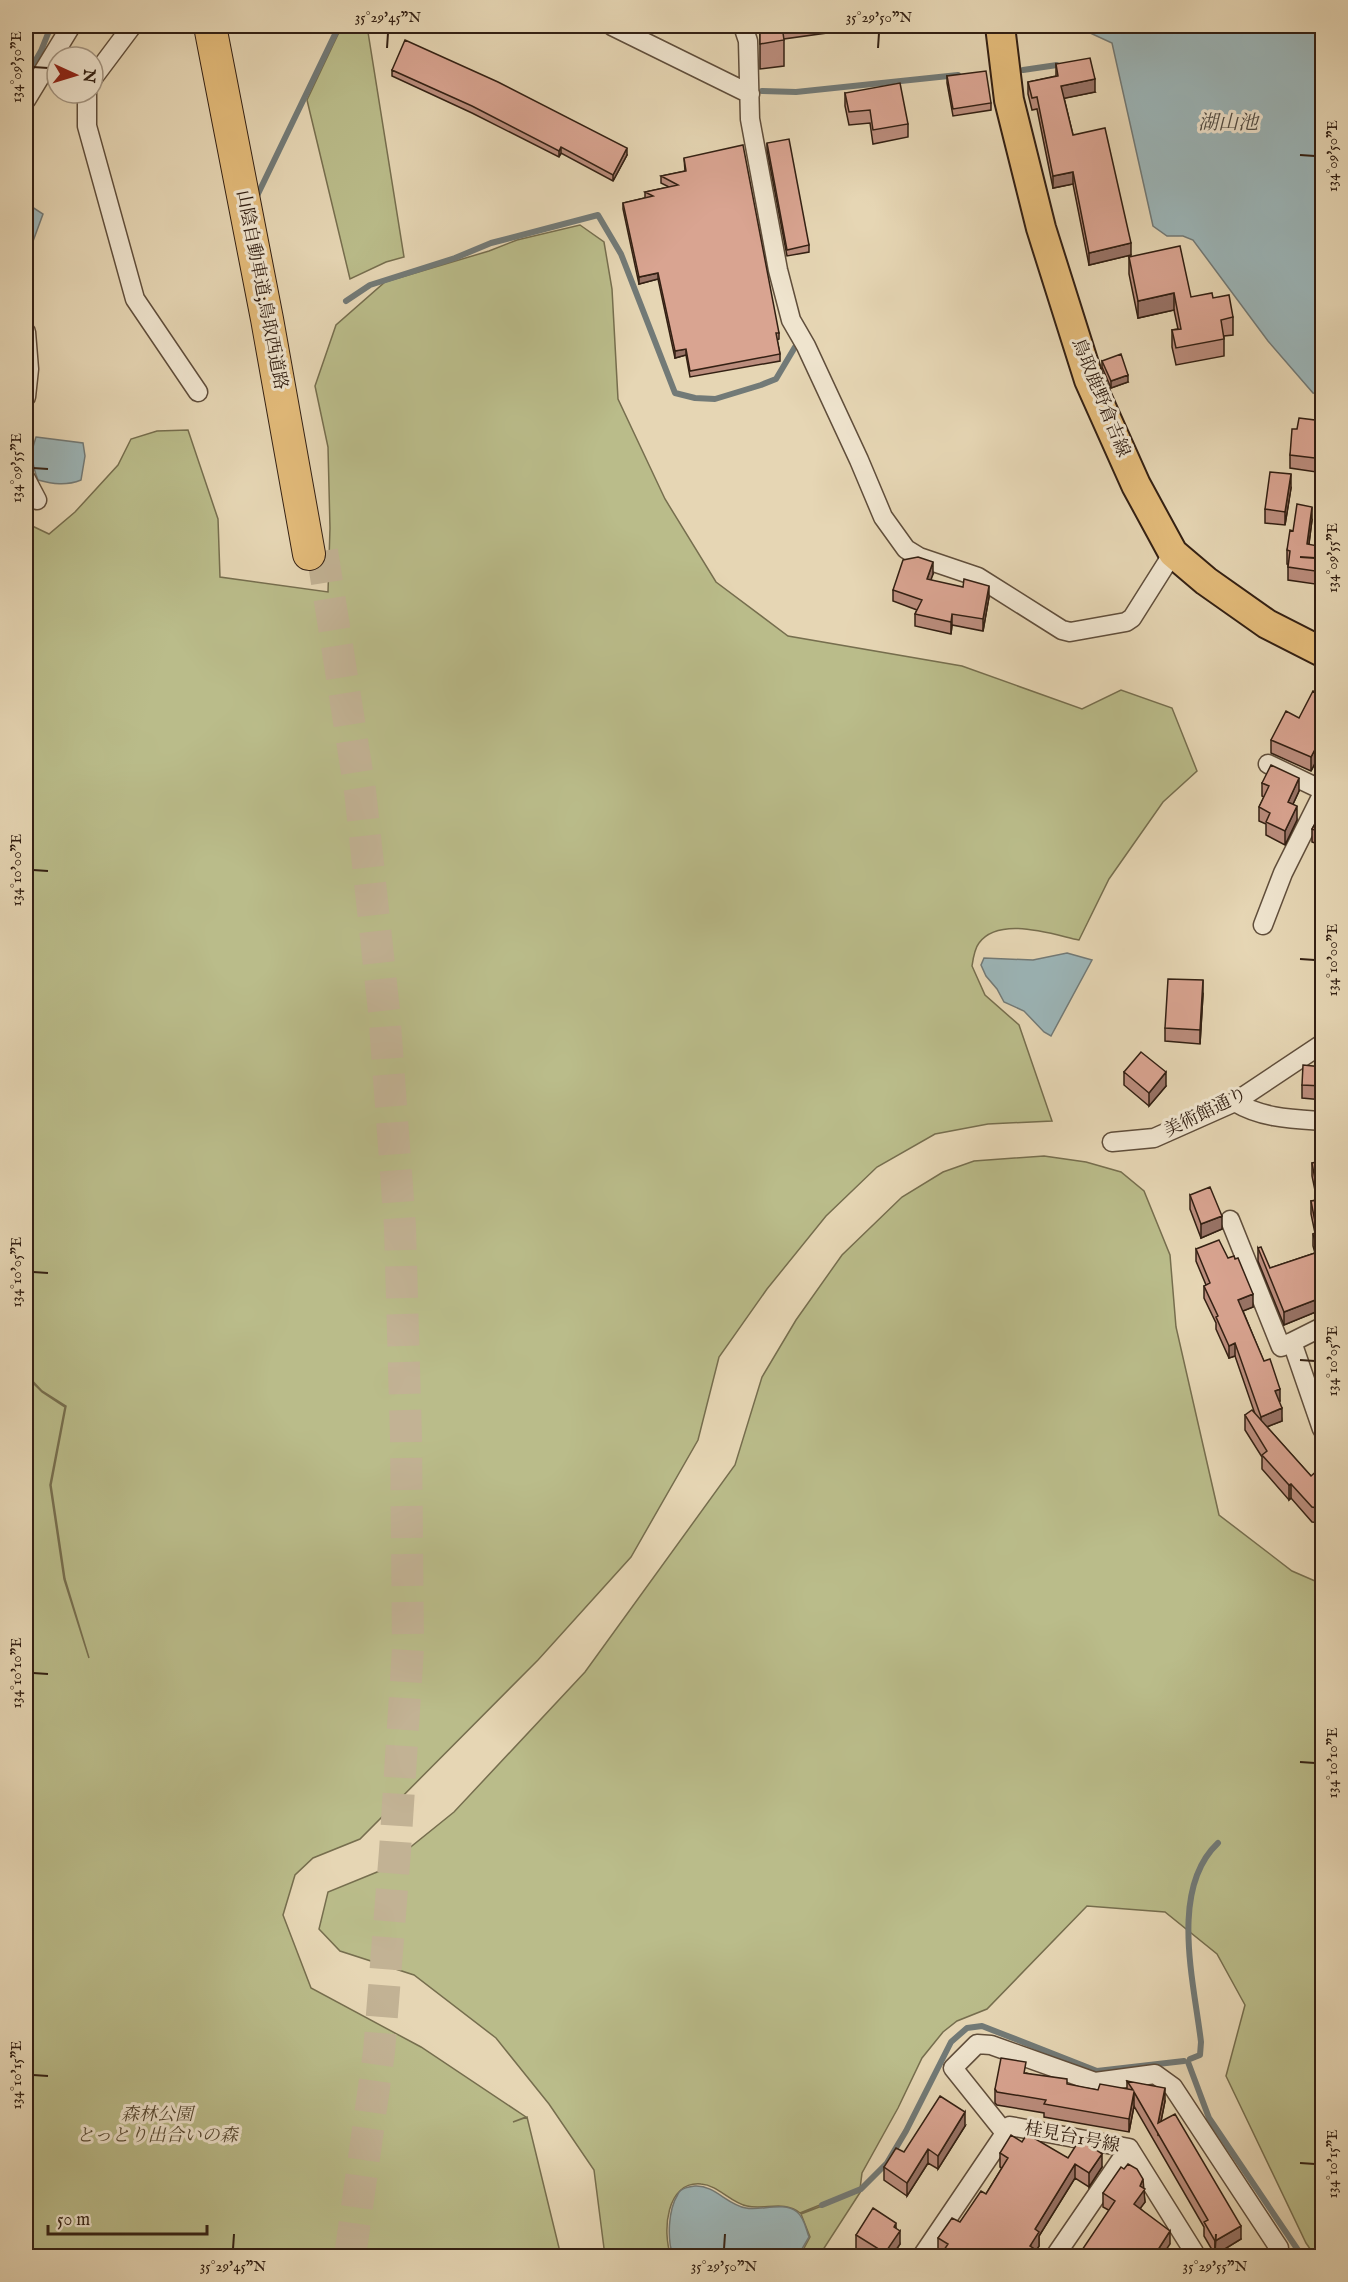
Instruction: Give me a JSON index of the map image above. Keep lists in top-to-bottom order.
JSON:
{
  "streets": {
    "highway": ["山陰自動車道;鳥取西道路"],
    "main road": ["鳥取鹿野倉吉線"],
    "street": ["美術館通り", "桂見台1号線"]
  },
  "water": ["湖山池"],
  "parks": ["森林公園 とっとり出合いの森"],
  "scale_bar": "50 m",
  "north": "right",
  "coordinates": [
    "35°29'45\"N",
    "35°29'50\"N",
    "134°09'50\"E",
    "134°09'55\"E",
    "134°10'00\"E",
    "134°10'05\"E",
    "134°10'10\"E",
    "134°10'15\"E",
    "35°29'55\"N"
  ]
}
